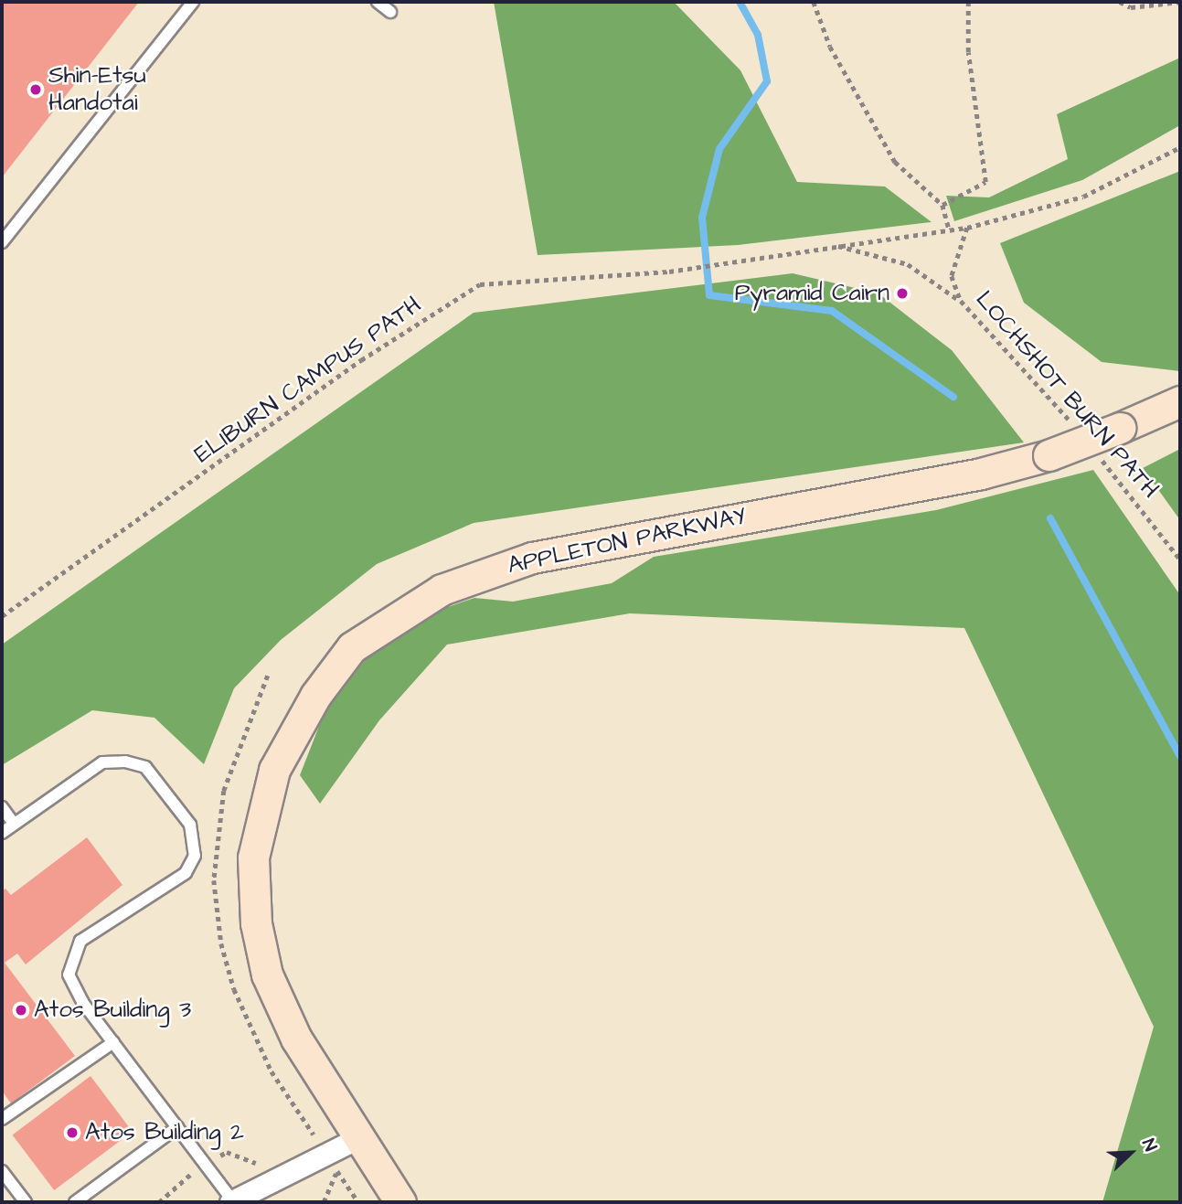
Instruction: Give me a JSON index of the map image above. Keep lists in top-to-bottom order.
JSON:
{
  "streets": {
    "street": ["APPLETON PARKWAY"],
    "path": ["ELIBURN CAMPUS PATH", "LOCHSHOT BURN PATH"]
  },
  "places": [
    "Shin-Etsu Handotai",
    "Pyramid Cairn",
    "Atos Building 3",
    "Atos Building 2"
  ],
  "north": "top right"
}
